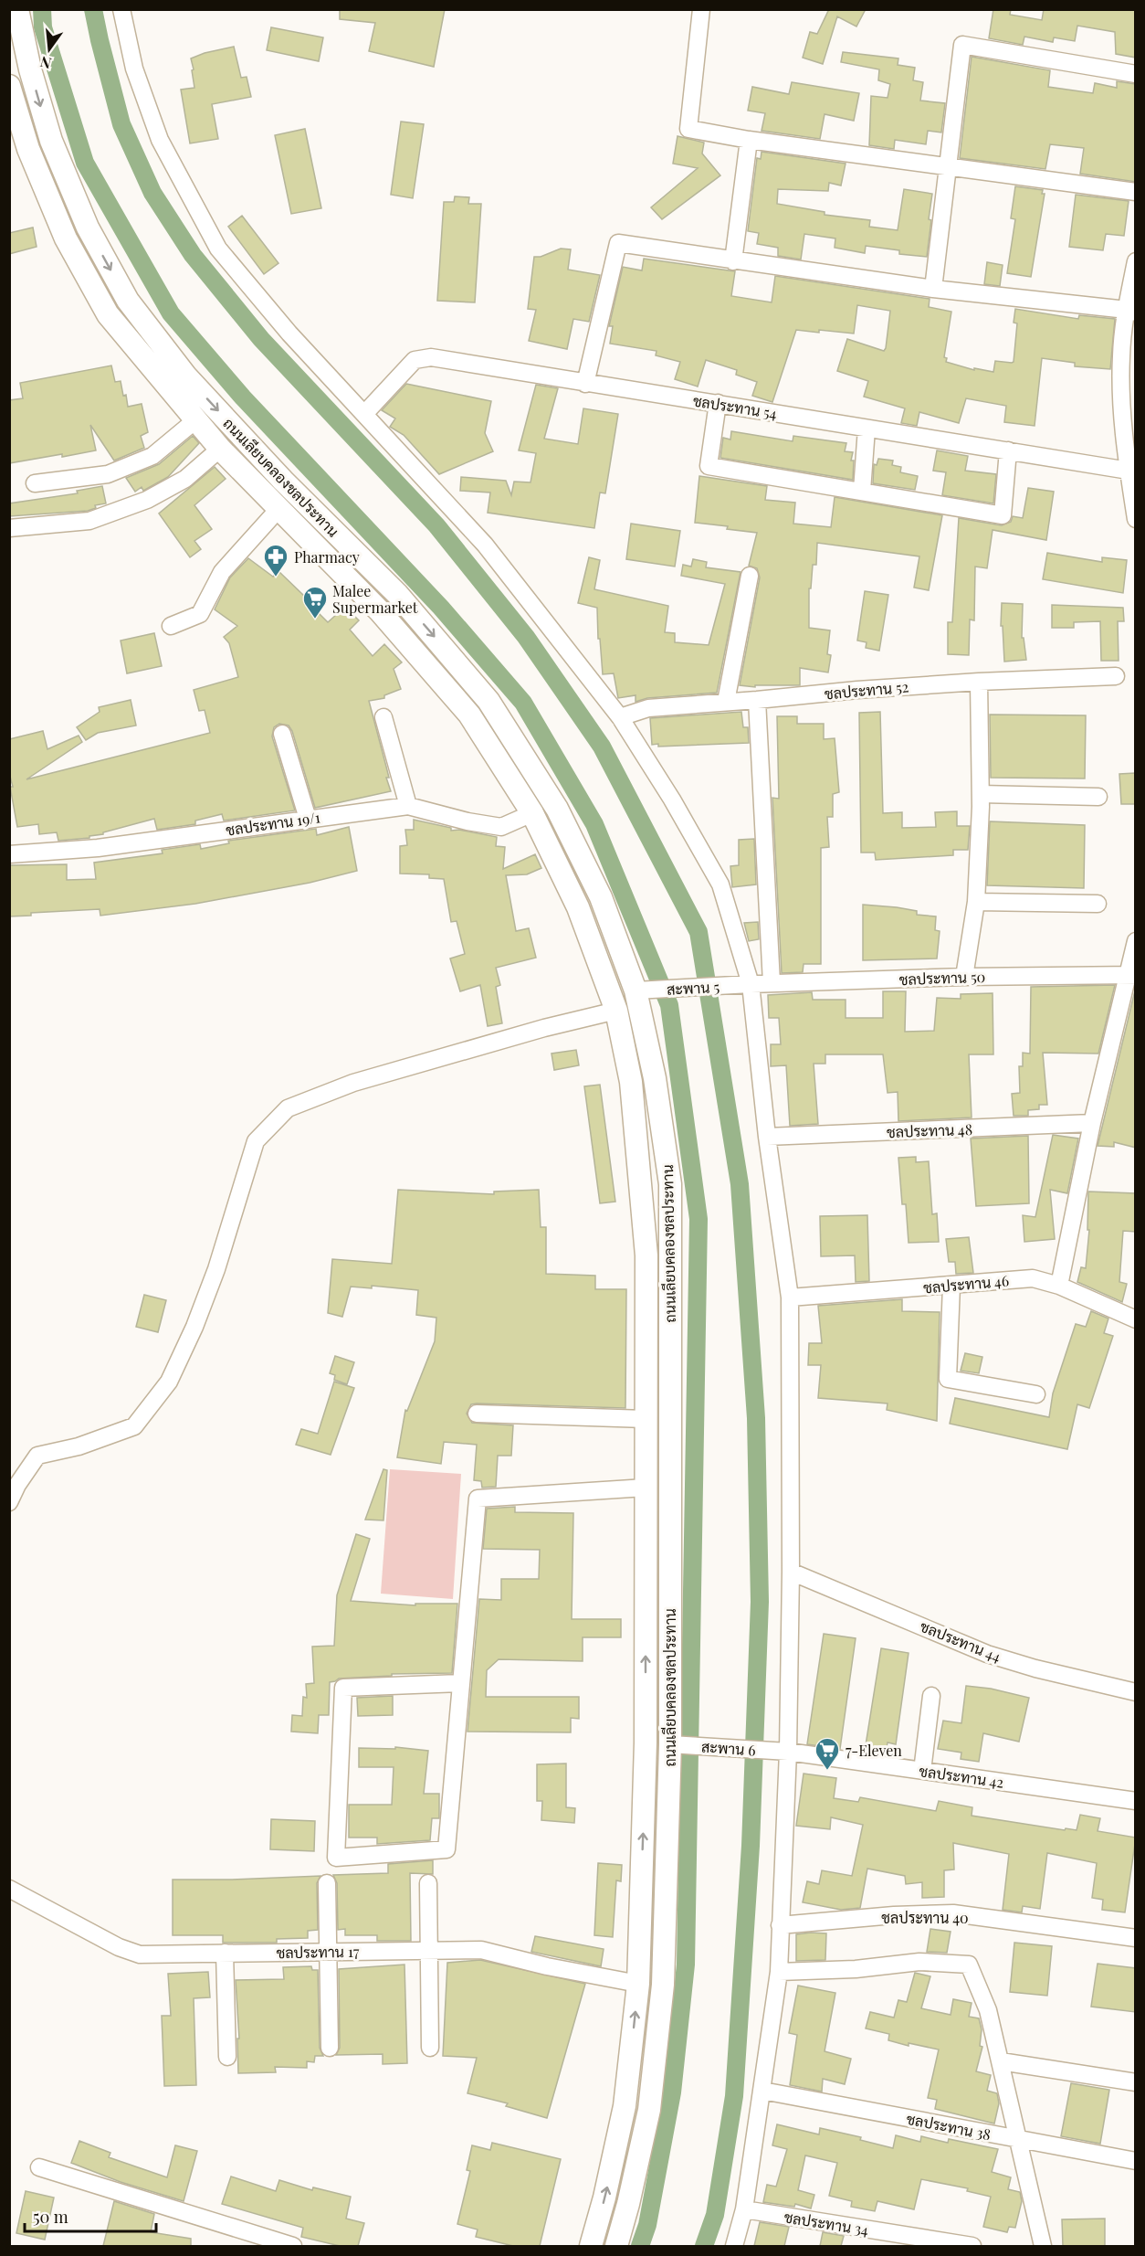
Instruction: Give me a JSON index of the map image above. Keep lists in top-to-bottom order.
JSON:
{
  "streets": {
    "street": [
      "ชลประทาน 54",
      "ถนนเลียบคลองชลประทาน",
      "ชลประทาน 52",
      "ชลประทาน 19/1",
      "ชลประทาน 50",
      "สะพาน 5",
      "ชลประทาน 48",
      "ชลประทาน 46",
      "ชลประทาน 44",
      "สะพาน 6",
      "ชลประทาน 42",
      "ชลประทาน 40",
      "ชลประทาน 17",
      "ชลประทาน 38",
      "ชลประทาน 34"
    ]
  },
  "crossings": [
    ["ถนนเลียบคลองชลประทาน", "ชลประทาน 19/1"],
    ["ถนนเลียบคลองชลประทาน", "สะพาน 5"],
    ["ถนนเลียบคลองชลประทาน", "สะพาน 6"],
    ["ถนนเลียบคลองชลประทาน", "ชลประทาน 17"],
    ["ชลประทาน 50", "สะพาน 5"],
    ["สะพาน 6", "ชลประทาน 42"]
  ],
  "places": {
    "pharmacy": ["Pharmacy"],
    "supermarket": ["Malee Supermarket", "7-Eleven"]
  },
  "scale_bar": "50 m",
  "north": "bottom"
}
